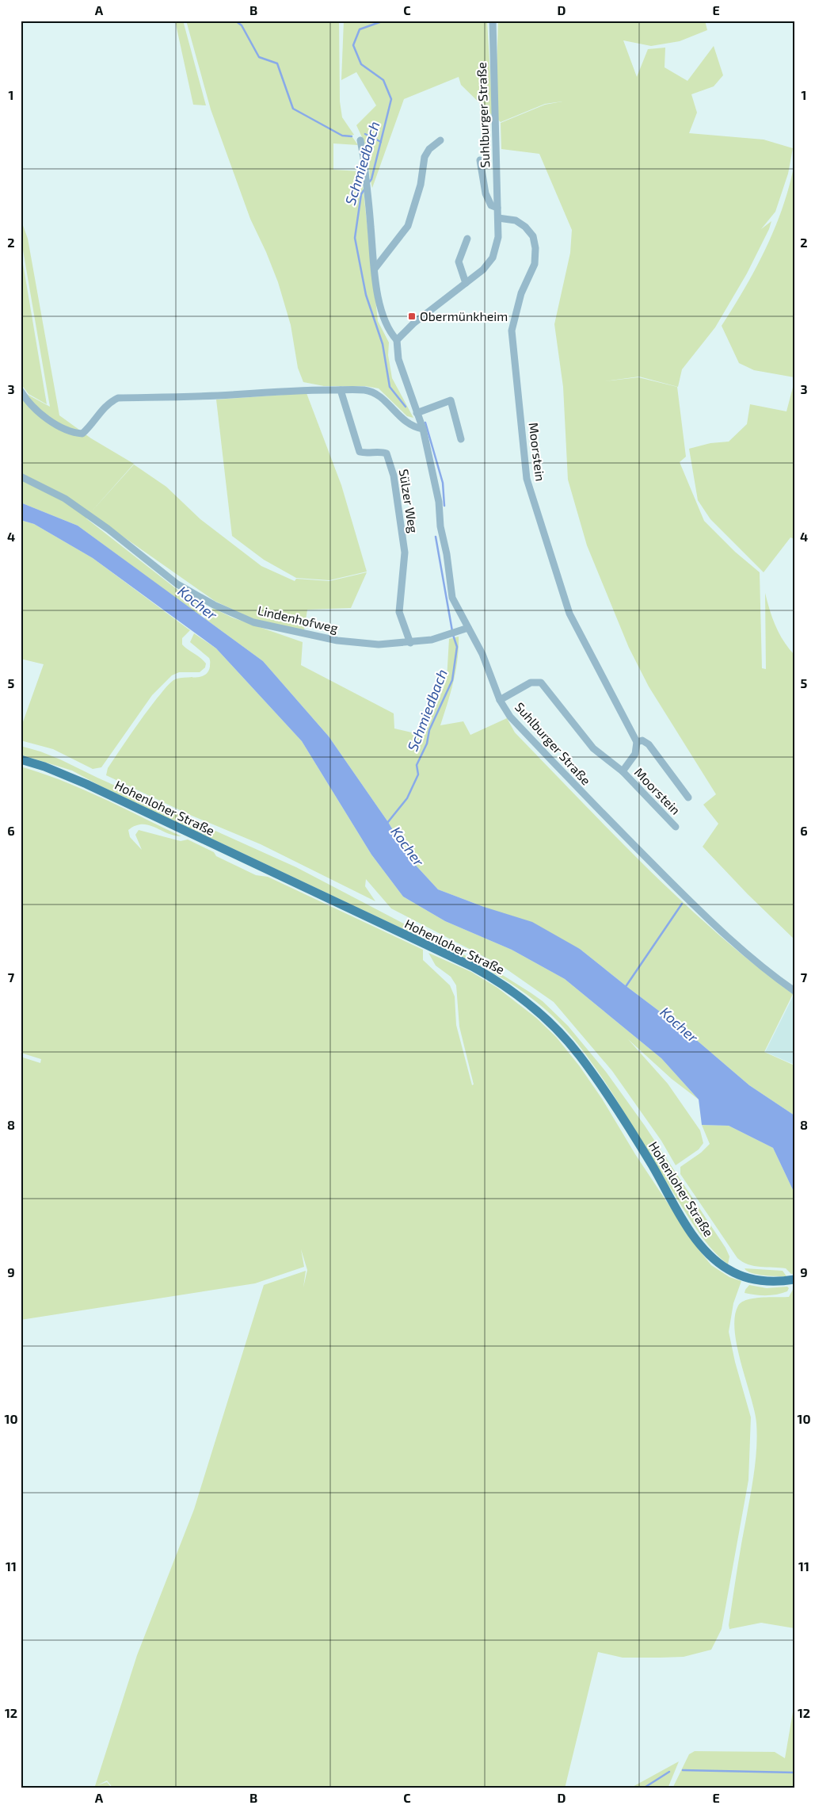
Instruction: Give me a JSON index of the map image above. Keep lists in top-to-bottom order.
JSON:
{
  "streets": {
    "main road": ["Hohenloher Straße"],
    "street": [
      "Suhlburger Straße",
      "Moorstein",
      "Sülzer Weg",
      "Lindenhofweg"
    ]
  },
  "crossings": [
    ["Suhlburger Straße", "Moorstein"],
    ["Suhlburger Straße", "Lindenhofweg"],
    ["Sülzer Weg", "Lindenhofweg"]
  ],
  "water": ["Schmiedbach", "Kocher"],
  "places": {
    "transit": ["Obermünkheim"]
  },
  "grid": {
    "columns": [
      "A",
      "B",
      "C",
      "D",
      "E"
    ],
    "rows": [
      "1",
      "2",
      "3",
      "4",
      "5",
      "6",
      "7",
      "8",
      "9",
      "10",
      "11",
      "12"
    ]
  }
}
